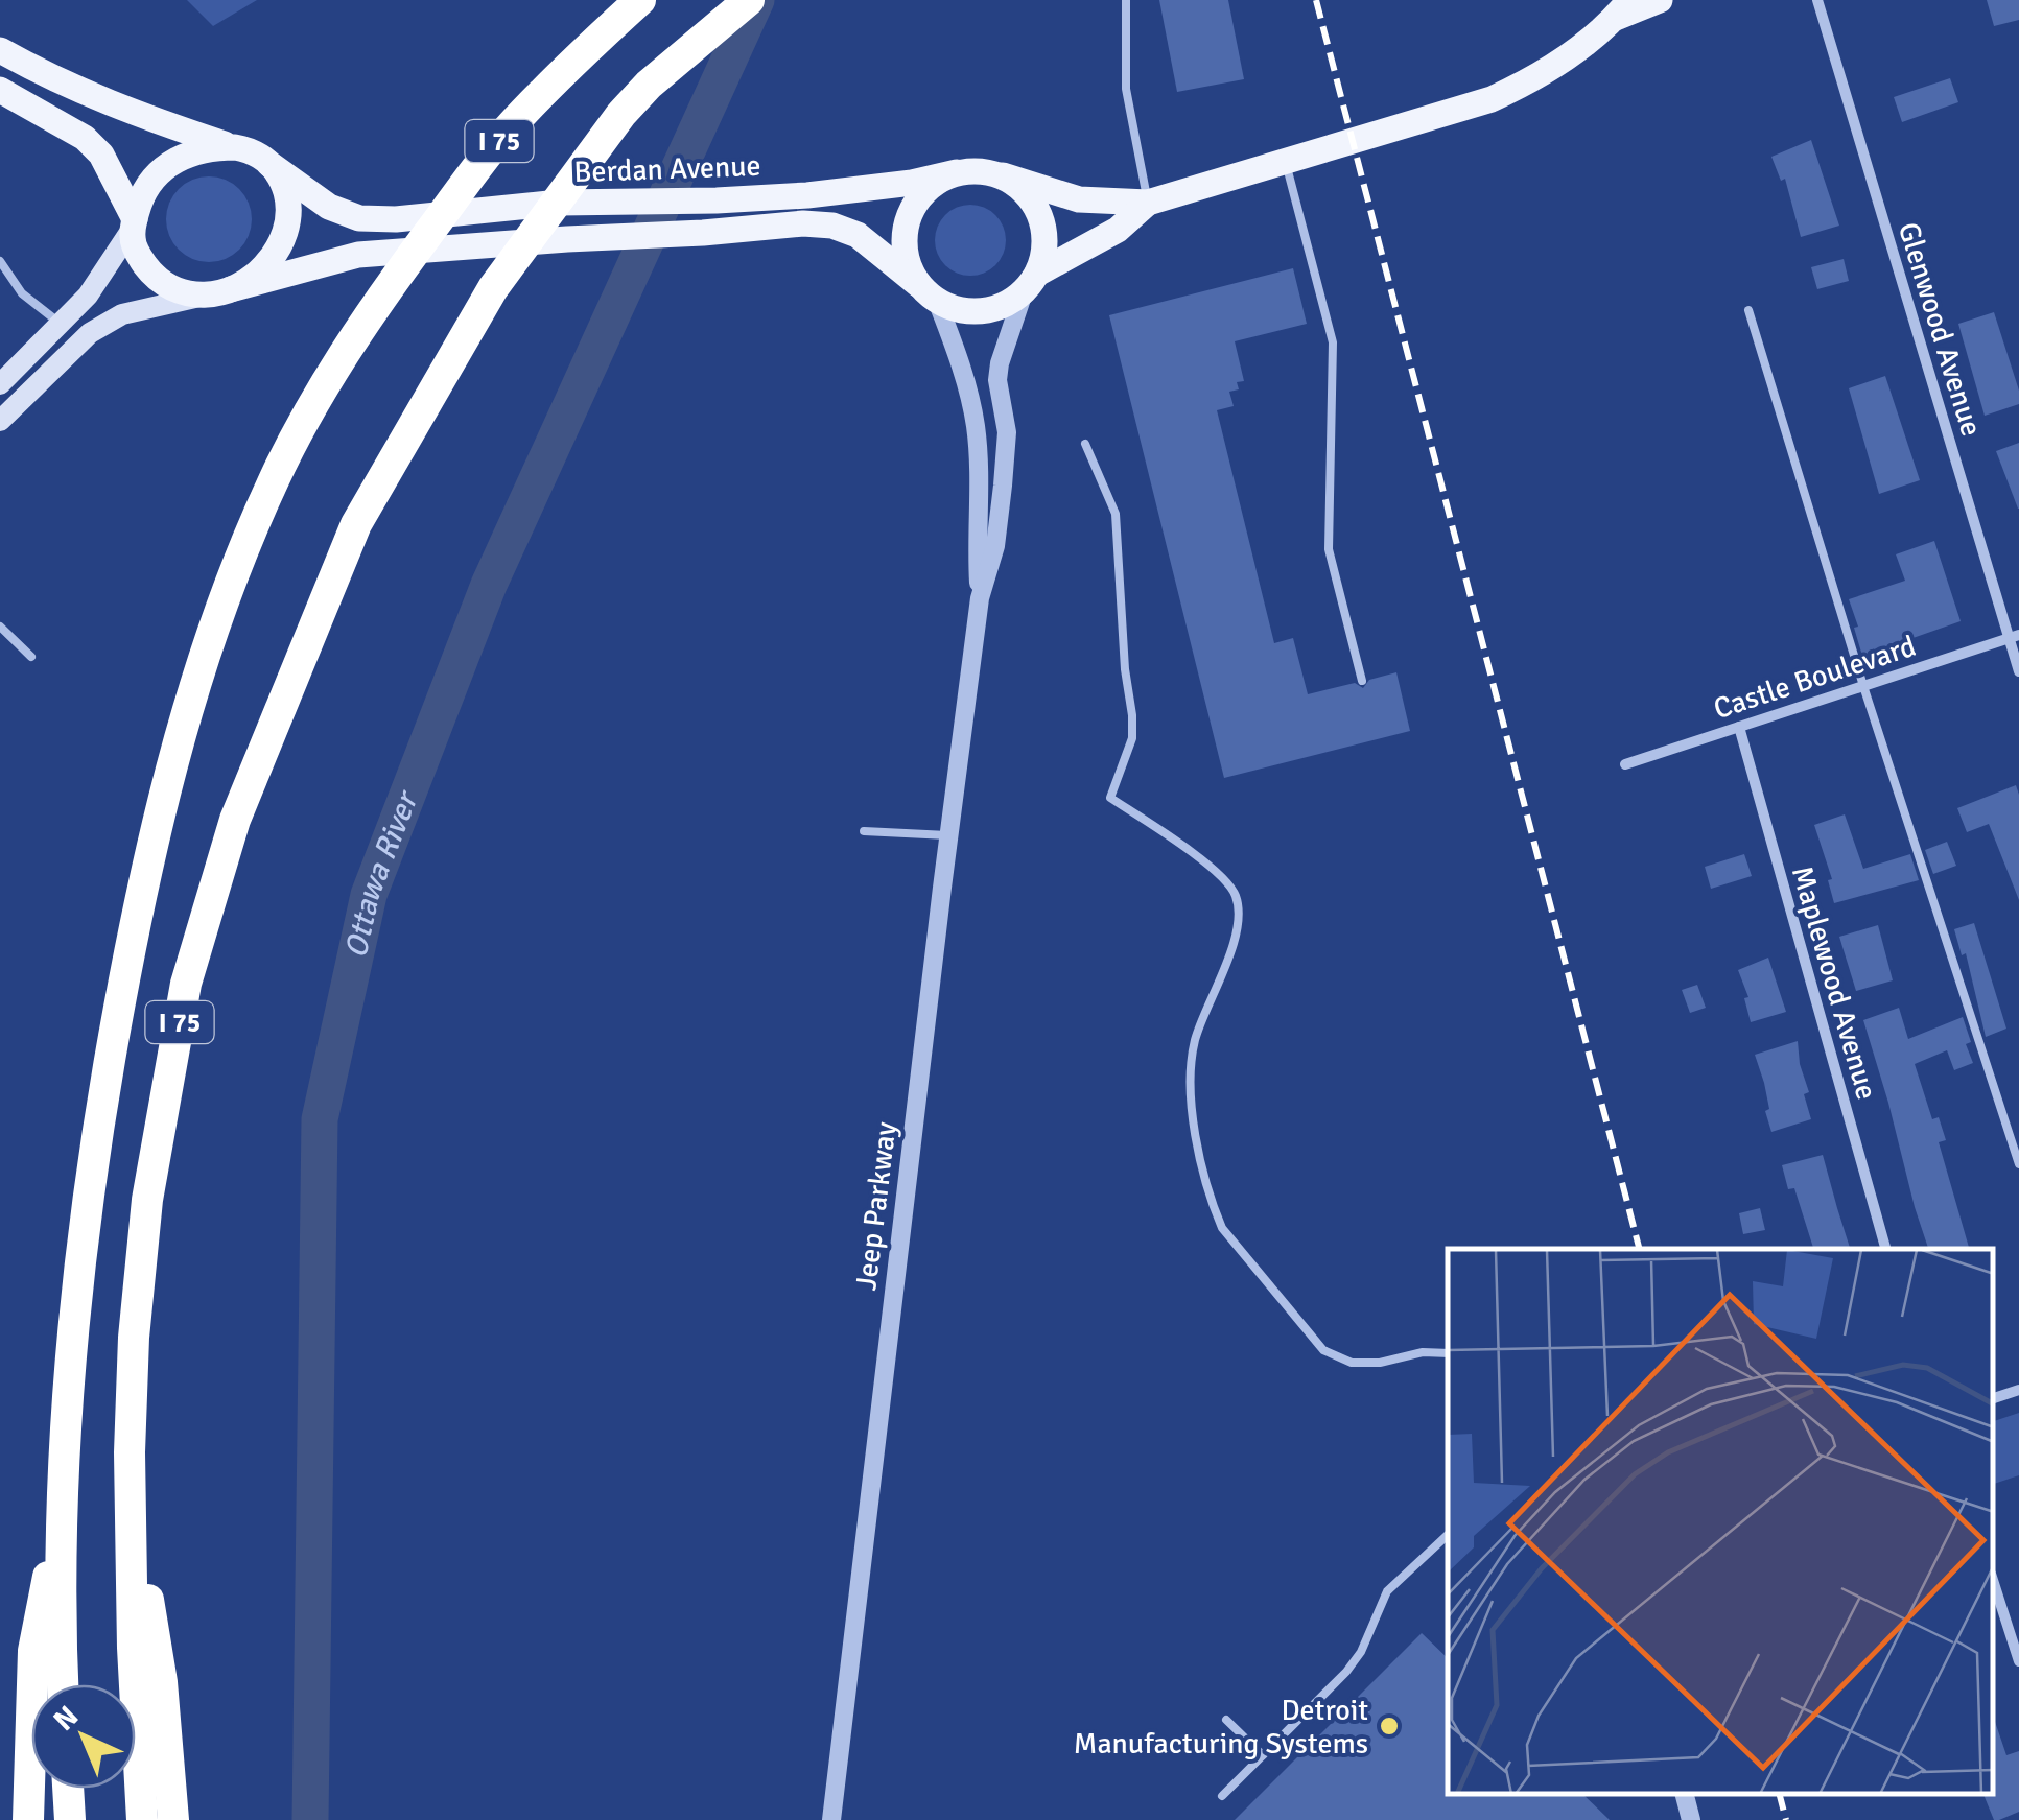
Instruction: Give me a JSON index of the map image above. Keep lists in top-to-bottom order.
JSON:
{
  "streets": {
    "highway": ["I 75"],
    "main road": ["Berdan Avenue"],
    "street": [
      "Glenwood Avenue",
      "Castle Boulevard",
      "Maplewood Avenue",
      "Jeep Parkway"
    ]
  },
  "crossings": [
    ["Berdan Avenue", "Jeep Parkway"],
    ["Glenwood Avenue", "Castle Boulevard"],
    ["Castle Boulevard", "Maplewood Avenue"]
  ],
  "water": ["Ottawa River"],
  "places": ["Detroit Manufacturing Systems"],
  "north": "top left"
}
